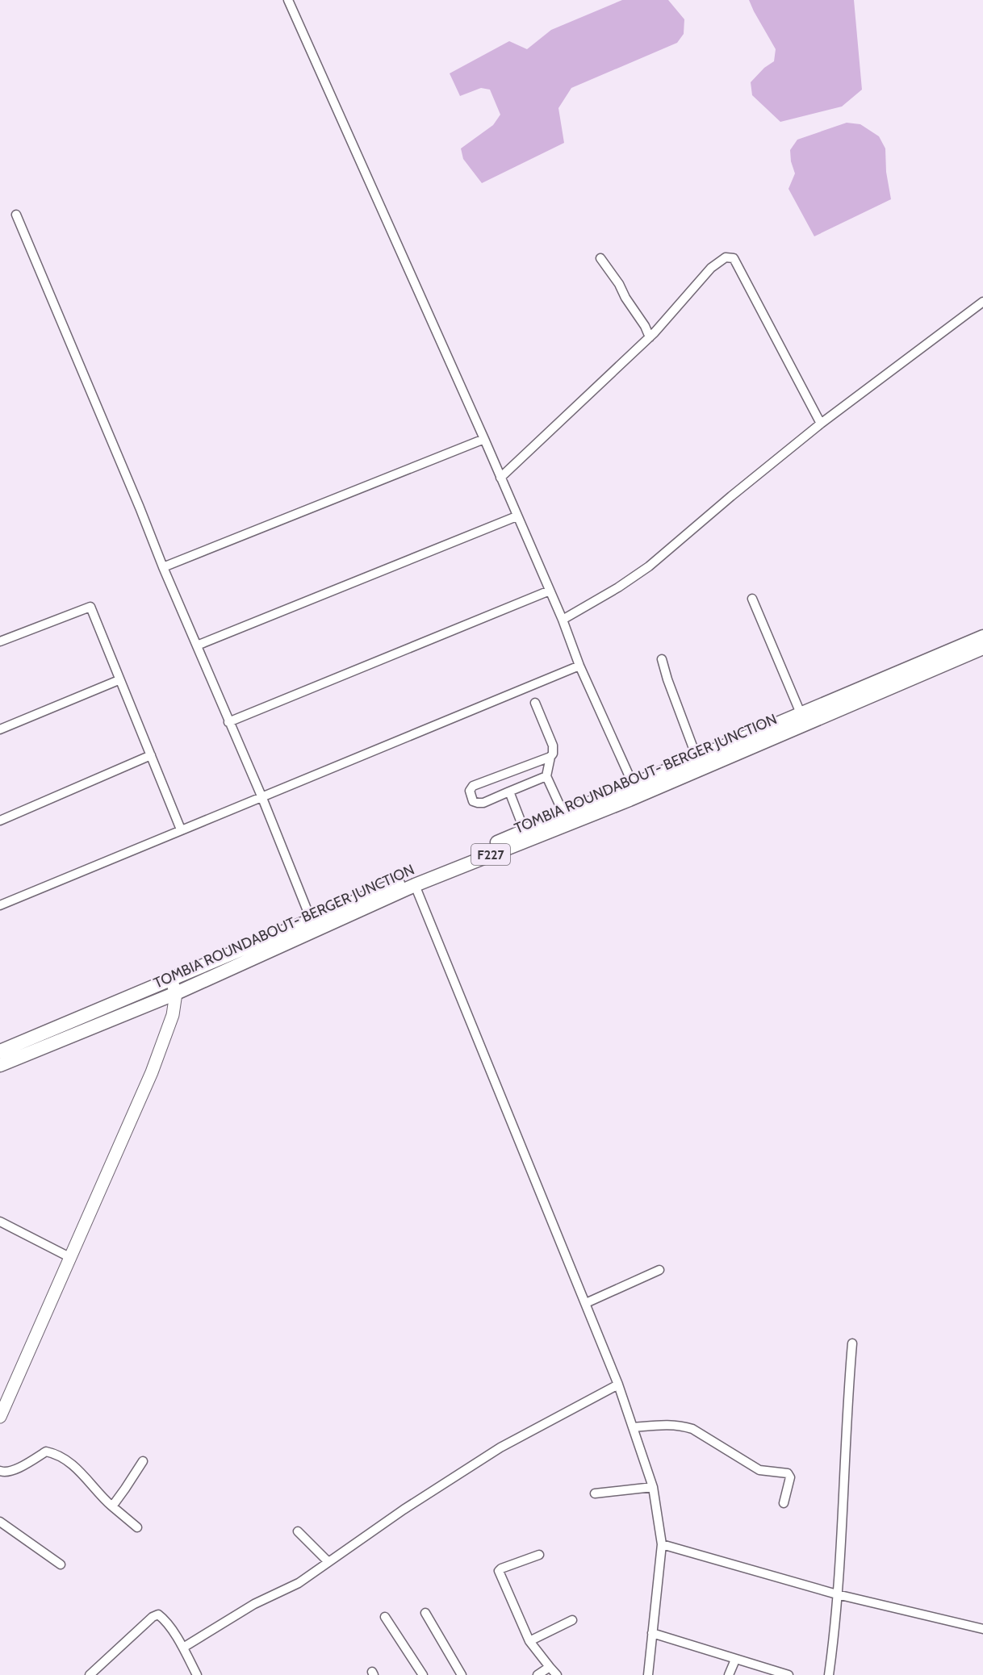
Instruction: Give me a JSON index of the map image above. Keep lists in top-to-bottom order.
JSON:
{
  "streets": {
    "main road": ["TOMBIA ROUNDABOUT- BERGER JUNCTION", "F227"]
  }
}
